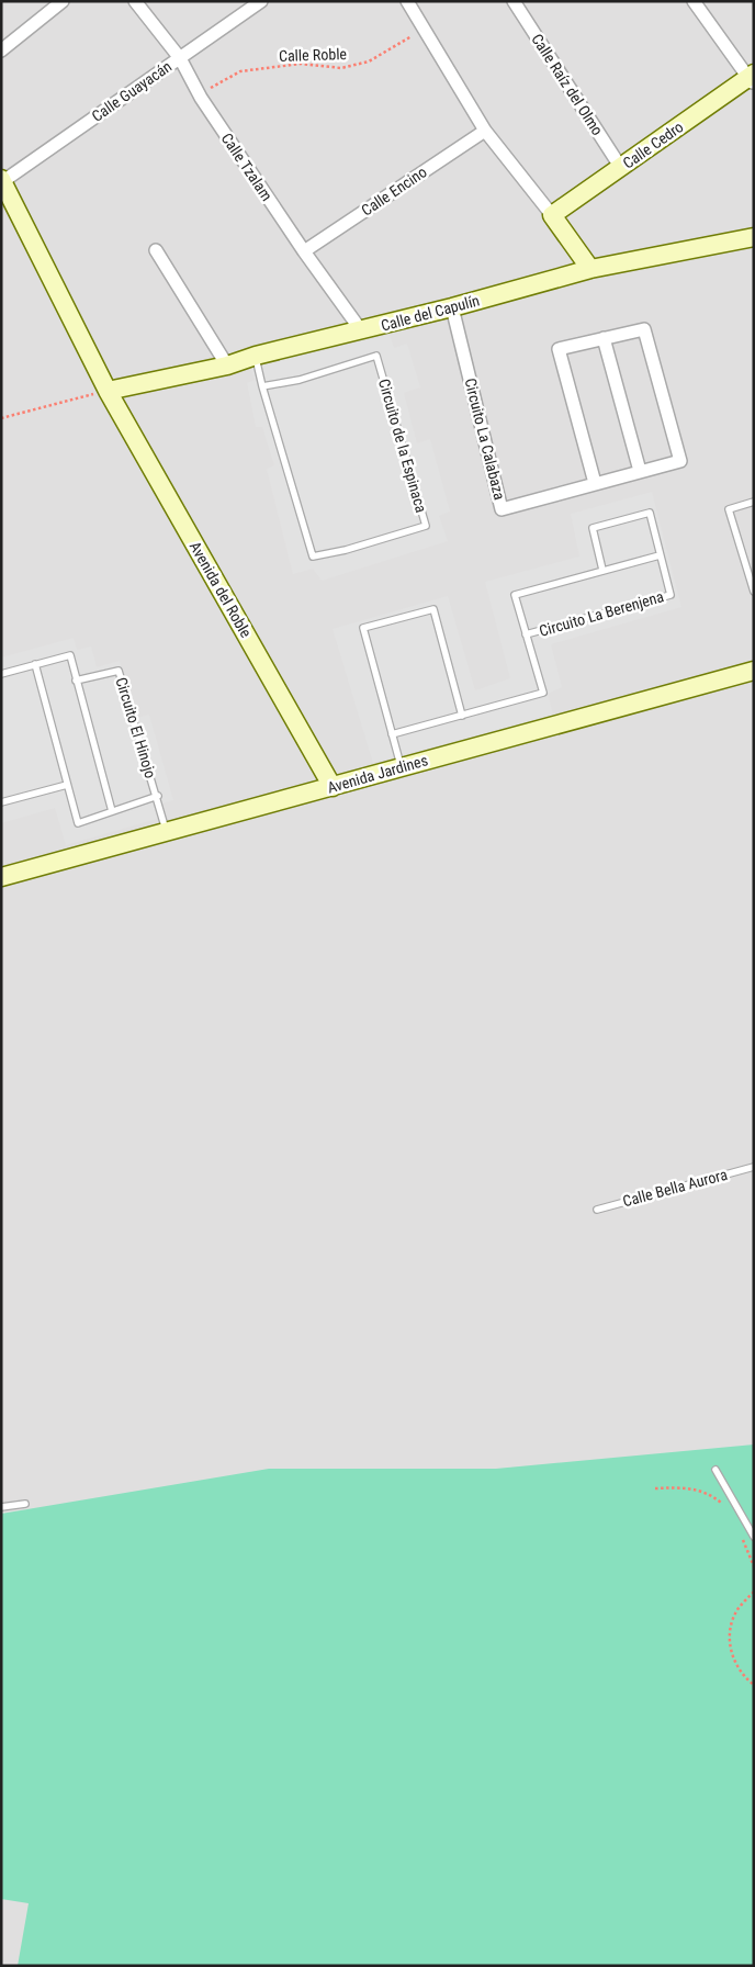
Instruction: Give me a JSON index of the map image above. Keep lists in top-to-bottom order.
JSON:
{
  "streets": {
    "street": [
      "Calle Raíz del Olmo",
      "Calle Guayacán",
      "Calle Cedro",
      "Calle Tzalam",
      "Calle Encino",
      "Calle del Capulín",
      "Circuito La Calabaza",
      "Avenida del Roble",
      "Avenida Jardines"
    ],
    "lane": [
      "Circuito de la Espinaca",
      "Circuito La Berenjena",
      "Circuito El Hinojo",
      "Calle Bella Aurora"
    ],
    "path": ["Calle Roble"]
  },
  "crossings": [
    ["Calle Roble", "Calle Tzalam"],
    ["Calle Raíz del Olmo", "Calle Cedro"],
    ["Calle Guayacán", "Calle Tzalam"],
    ["Calle Guayacán", "Avenida del Roble"],
    ["Calle Tzalam", "Calle Encino"],
    ["Calle Tzalam", "Calle del Capulín"],
    ["Calle del Capulín", "Circuito La Calabaza"],
    ["Calle del Capulín", "Circuito de la Espinaca"],
    ["Calle del Capulín", "Avenida del Roble"],
    ["Avenida del Roble", "Avenida Jardines"],
    ["Circuito El Hinojo", "Avenida Jardines"]
  ]
}
